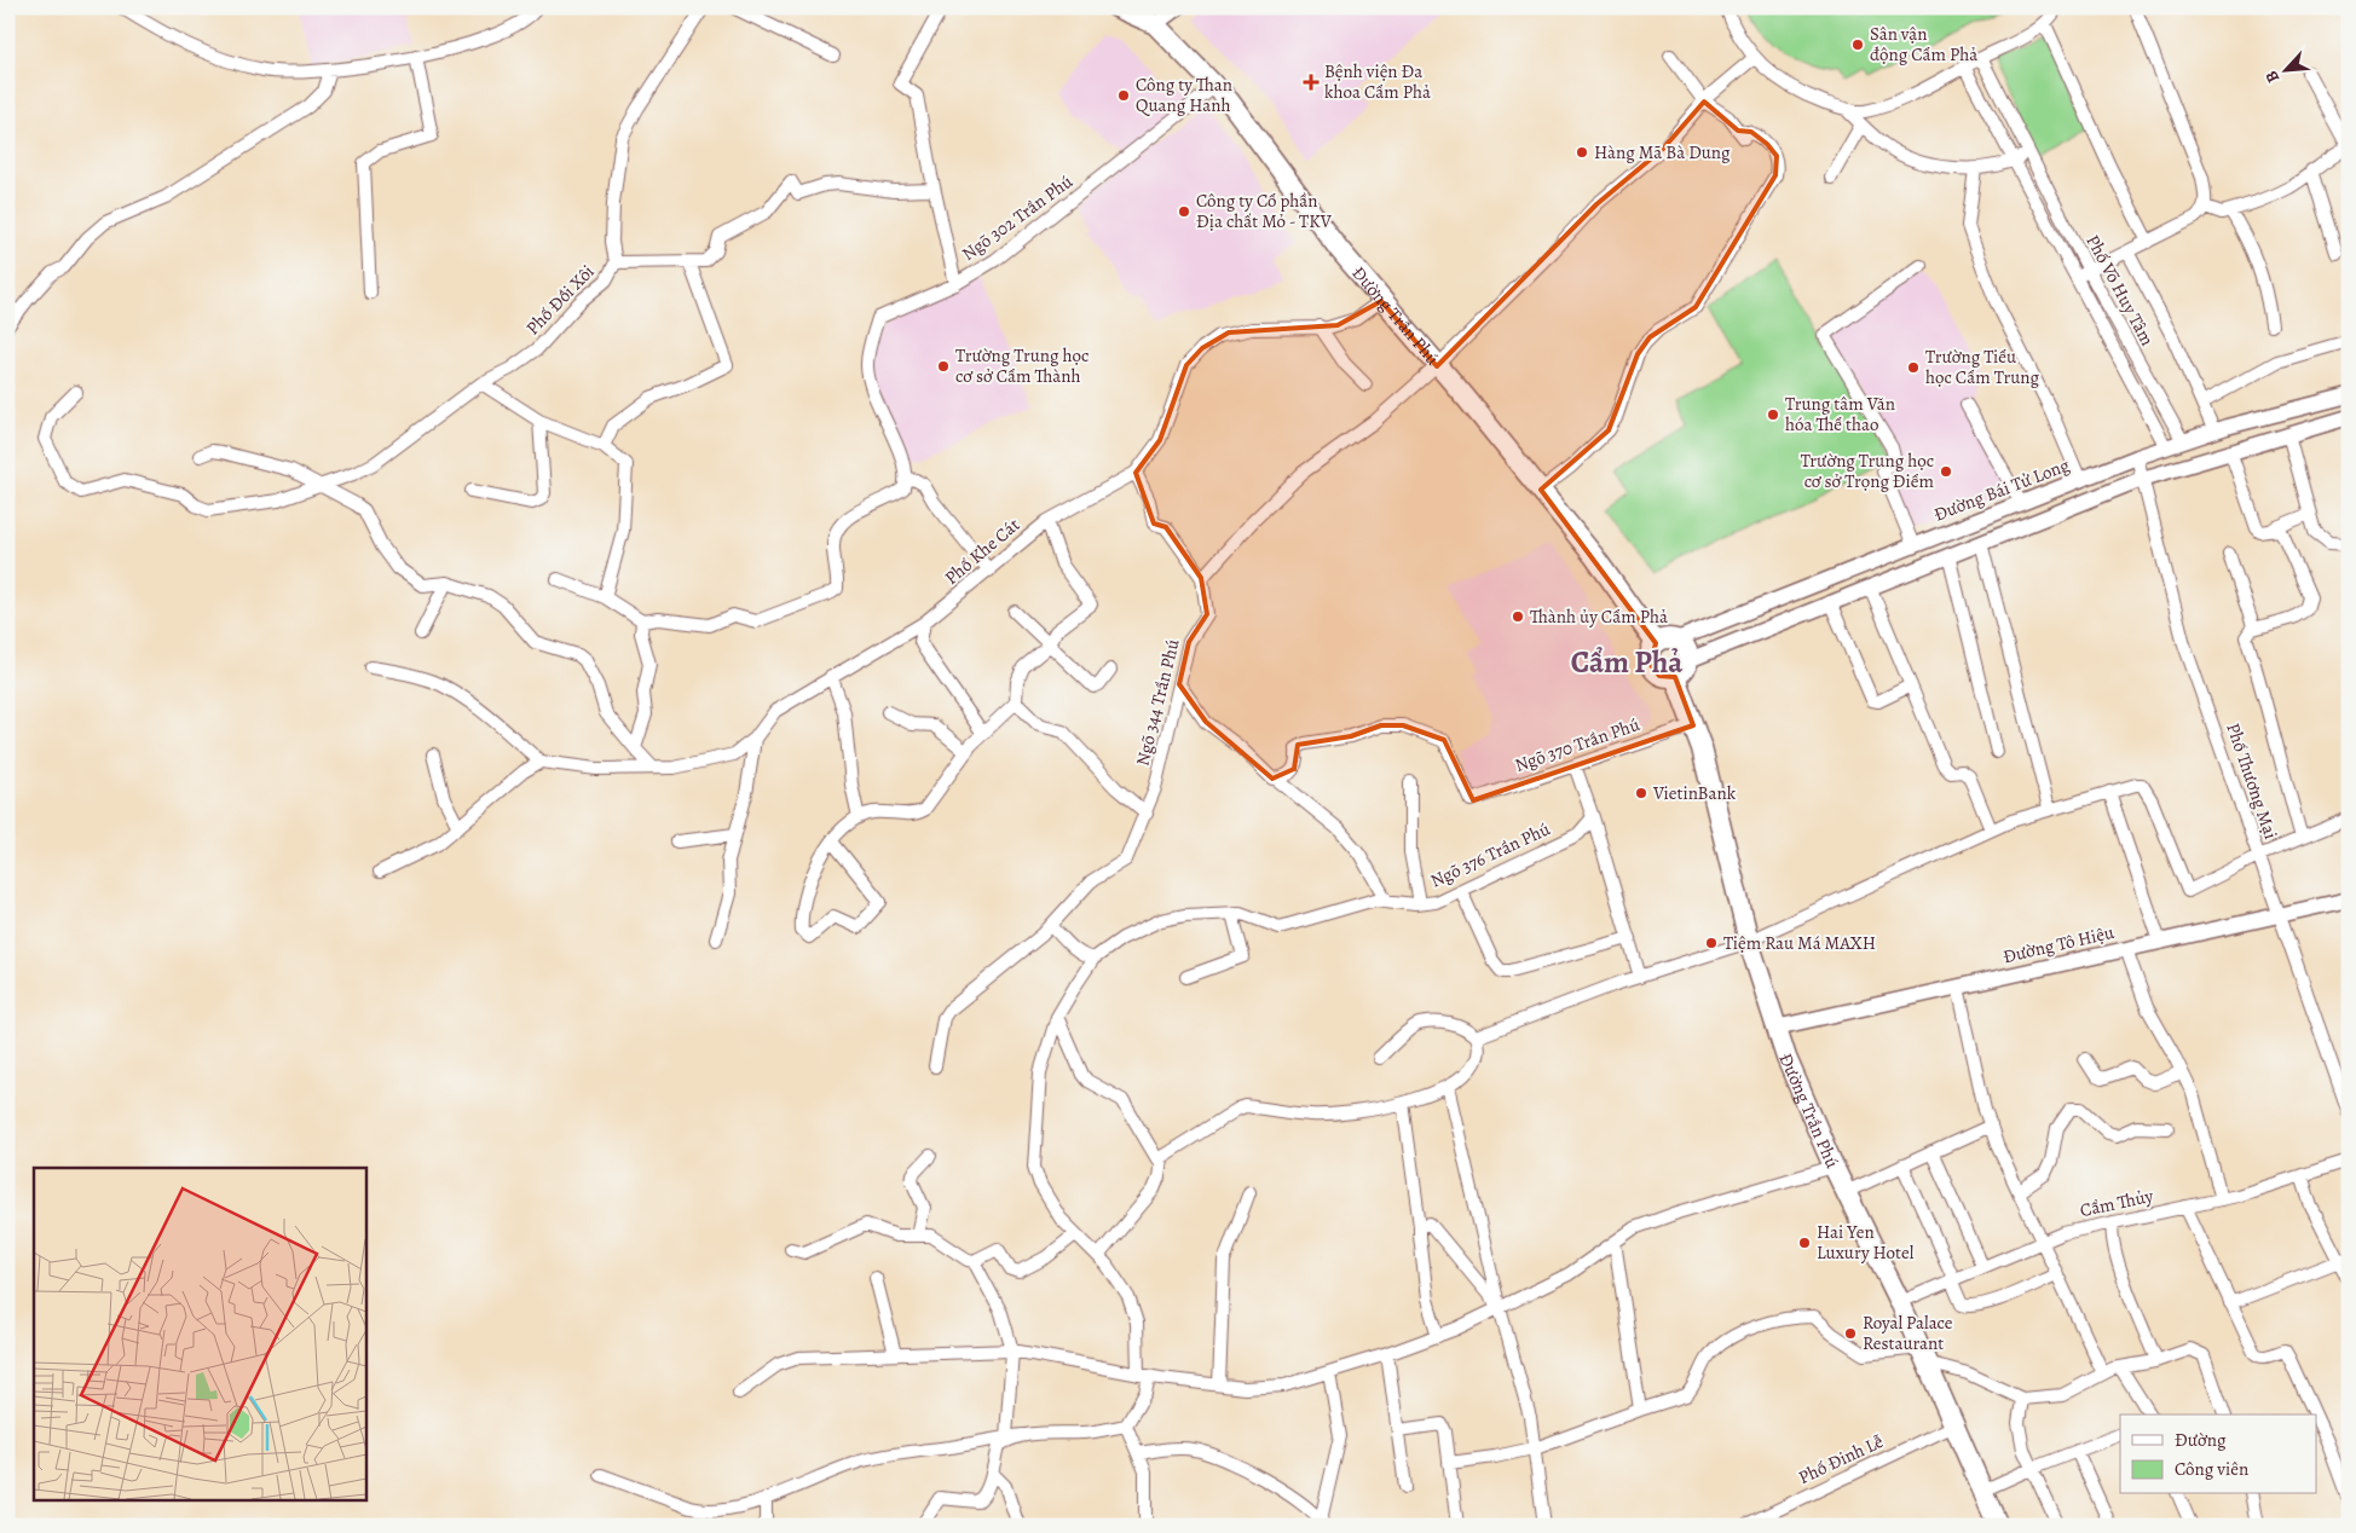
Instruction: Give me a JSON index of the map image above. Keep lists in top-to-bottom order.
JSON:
{
  "streets": {
    "main road": ["Đường Trần Phú"],
    "street": [
      "Ngõ 302 Trần Phú",
      "Phố Võ Huy Tâm",
      "Phố Đồi Xôi",
      "Đường Bái Tử Long",
      "Phố Khe Cát",
      "Ngõ 344 Trần Phú",
      "Ngõ 370 Trần Phú",
      "Phố Thương Mại",
      "Ngõ 376 Trần Phú",
      "Đường Tô Hiệu",
      "Cẩm Thủy",
      "Phố Đinh Lễ"
    ]
  },
  "crossings": [
    ["Ngõ 302 Trần Phú", "Đường Trần Phú"],
    ["Phố Võ Huy Tâm", "Đường Bái Tử Long"],
    ["Đường Trần Phú", "Đường Bái Tử Long"],
    ["Đường Trần Phú", "Phố Khe Cát"],
    ["Đường Trần Phú", "Ngõ 370 Trần Phú"],
    ["Đường Trần Phú", "Đường Tô Hiệu"],
    ["Đường Trần Phú", "Cẩm Thủy"],
    ["Đường Trần Phú", "Phố Đinh Lễ"],
    ["Đường Bái Tử Long", "Phố Thương Mại"],
    ["Phố Thương Mại", "Đường Tô Hiệu"]
  ],
  "districts": ["Cẩm Phả"],
  "places": {
    "other": [
      "Sân vận động Cẩm Phả",
      "Công ty Than Quang Hanh",
      "Hàng Mã Bà Dung",
      "Công ty Cổ phần Địa chất Mỏ - TKV",
      "Trường Trung học cơ sở Cẩm Thành",
      "Trường Tiểu học Cẩm Trung",
      "Trung tâm Văn hóa Thể thao",
      "Trường Trung học cơ sở Trọng Điểm",
      "Thành ủy Cẩm Phả",
      "VietinBank",
      "Tiệm Rau Má MAXH",
      "Hai Yen Luxury Hotel",
      "Royal Palace Restaurant"
    ],
    "health": ["Bệnh viện Đa khoa Cẩm Phả"]
  },
  "legend": ["Đường", "Công viên"],
  "north": "bottom left"
}
